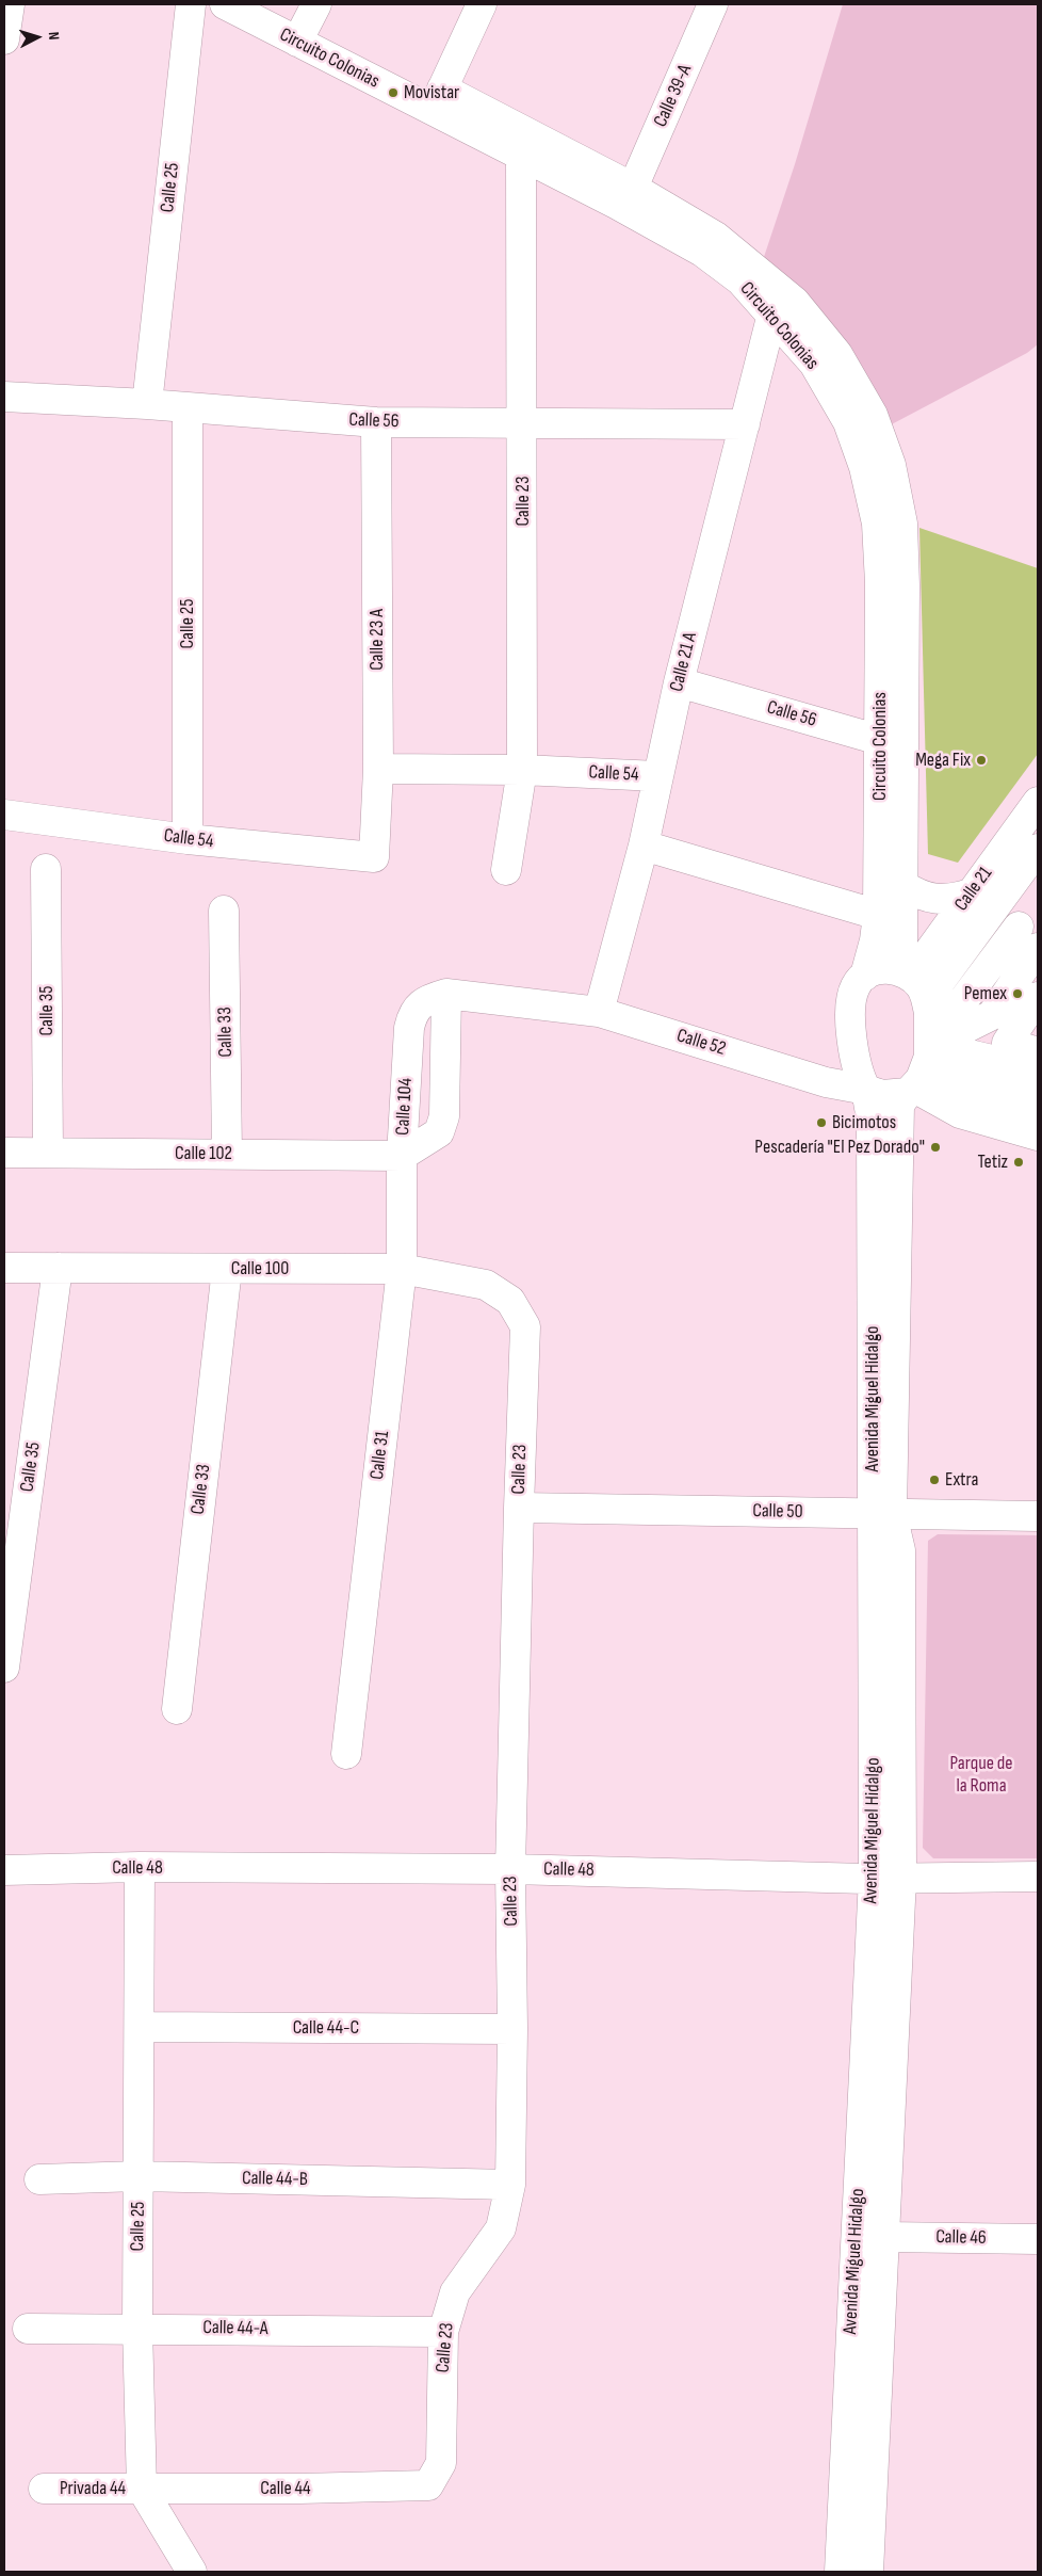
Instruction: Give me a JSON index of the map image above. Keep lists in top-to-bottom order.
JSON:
{
  "streets": {
    "street": [
      "Circuito Colonias",
      "Calle 39-A",
      "Calle 25",
      "Calle 56",
      "Calle 23",
      "Calle 23 A",
      "Calle 21 A",
      "Calle 54",
      "Calle 21",
      "Calle 35",
      "Calle 33",
      "Calle 52",
      "Calle 104",
      "Calle 102",
      "Calle 100",
      "Avenida Miguel Hidalgo",
      "Calle 31",
      "Calle 50",
      "Calle 48",
      "Calle 44-C",
      "Calle 44-B",
      "Calle 46",
      "Calle 44-A",
      "Privada 44",
      "Calle 44"
    ]
  },
  "crossings": [
    ["Circuito Colonias", "Calle 39-A"],
    ["Circuito Colonias", "Calle 56"],
    ["Circuito Colonias", "Calle 23"],
    ["Circuito Colonias", "Calle 21 A"],
    ["Circuito Colonias", "Calle 21"],
    ["Circuito Colonias", "Calle 52"],
    ["Circuito Colonias", "Avenida Miguel Hidalgo"],
    ["Calle 25", "Calle 56"],
    ["Calle 25", "Calle 54"],
    ["Calle 25", "Calle 48"],
    ["Calle 25", "Calle 44-C"],
    ["Calle 25", "Calle 44-B"],
    ["Calle 25", "Calle 44-A"],
    ["Calle 25", "Privada 44"],
    ["Calle 25", "Calle 44"],
    ["Calle 56", "Calle 23"],
    ["Calle 56", "Calle 23 A"],
    ["Calle 56", "Calle 21 A"],
    ["Calle 23", "Calle 54"],
    ["Calle 23", "Calle 100"],
    ["Calle 23", "Calle 50"],
    ["Calle 23", "Calle 48"],
    ["Calle 23", "Calle 44-C"],
    ["Calle 23", "Calle 44-B"],
    ["Calle 23", "Calle 44-A"],
    ["Calle 23", "Calle 44"],
    ["Calle 23 A", "Calle 54"],
    ["Calle 21 A", "Calle 54"],
    ["Calle 21 A", "Calle 52"],
    ["Calle 21 A", "Calle 104"],
    ["Calle 21", "Calle 52"],
    ["Calle 21", "Avenida Miguel Hidalgo"],
    ["Calle 35", "Calle 102"],
    ["Calle 35", "Calle 100"],
    ["Calle 33", "Calle 102"],
    ["Calle 33", "Calle 100"],
    ["Calle 52", "Calle 104"],
    ["Calle 52", "Avenida Miguel Hidalgo"],
    ["Calle 104", "Calle 102"],
    ["Calle 104", "Calle 31"],
    ["Calle 102", "Calle 31"],
    ["Calle 100", "Calle 31"],
    ["Avenida Miguel Hidalgo", "Calle 50"],
    ["Avenida Miguel Hidalgo", "Calle 48"],
    ["Avenida Miguel Hidalgo", "Calle 46"],
    ["Privada 44", "Calle 44"]
  ],
  "parks": ["Parque de la Roma"],
  "places": [
    "Movistar",
    "Mega Fix",
    "Pemex",
    "Bicimotos",
    "Pescadería \"El Pez Dorado\"",
    "Tetiz",
    "Extra"
  ],
  "north": "right"
}
